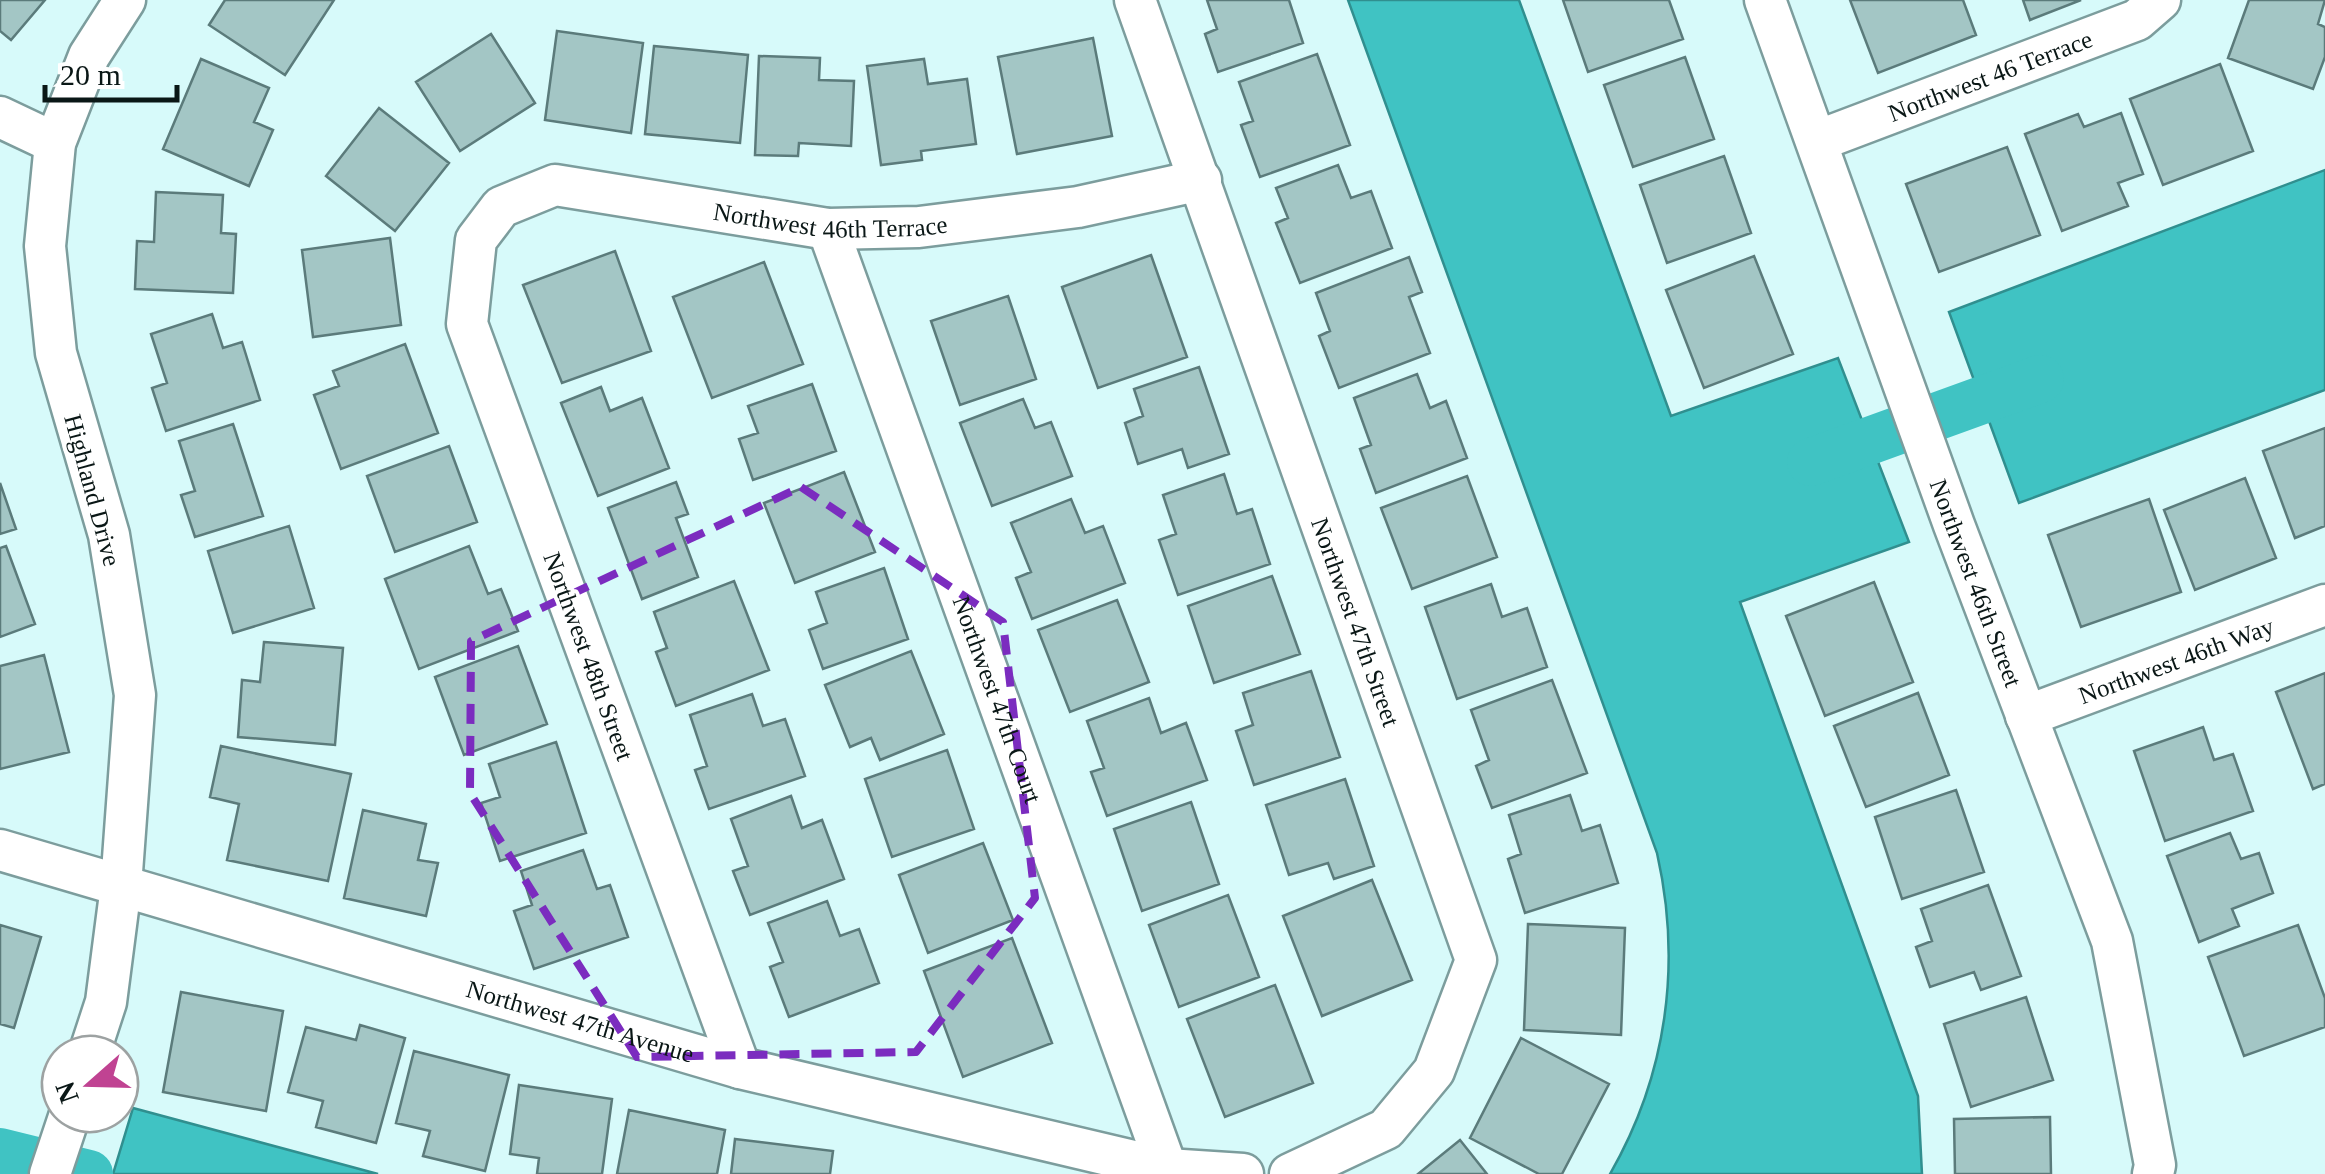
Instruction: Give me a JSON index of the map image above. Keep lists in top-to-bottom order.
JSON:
{
  "streets": {
    "street": [
      "Northwest 46 Terrace",
      "Northwest 46th Terrace",
      "Highland Drive",
      "Northwest 46th Street",
      "Northwest 47th Street",
      "Northwest 48th Street",
      "Northwest 46th Way",
      "Northwest 47th Court",
      "Northwest 47th Avenue"
    ]
  },
  "crossings": [
    ["Northwest 46 Terrace", "Northwest 46th Street"],
    ["Northwest 46th Terrace", "Northwest 47th Street"],
    ["Northwest 46th Terrace", "Northwest 48th Street"],
    ["Northwest 46th Terrace", "Northwest 47th Court"],
    ["Highland Drive", "Northwest 47th Avenue"],
    ["Northwest 46th Street", "Northwest 46th Way"],
    ["Northwest 48th Street", "Northwest 47th Avenue"],
    ["Northwest 47th Court", "Northwest 47th Avenue"]
  ],
  "scale_bar": "20 m",
  "north": "left"
}
